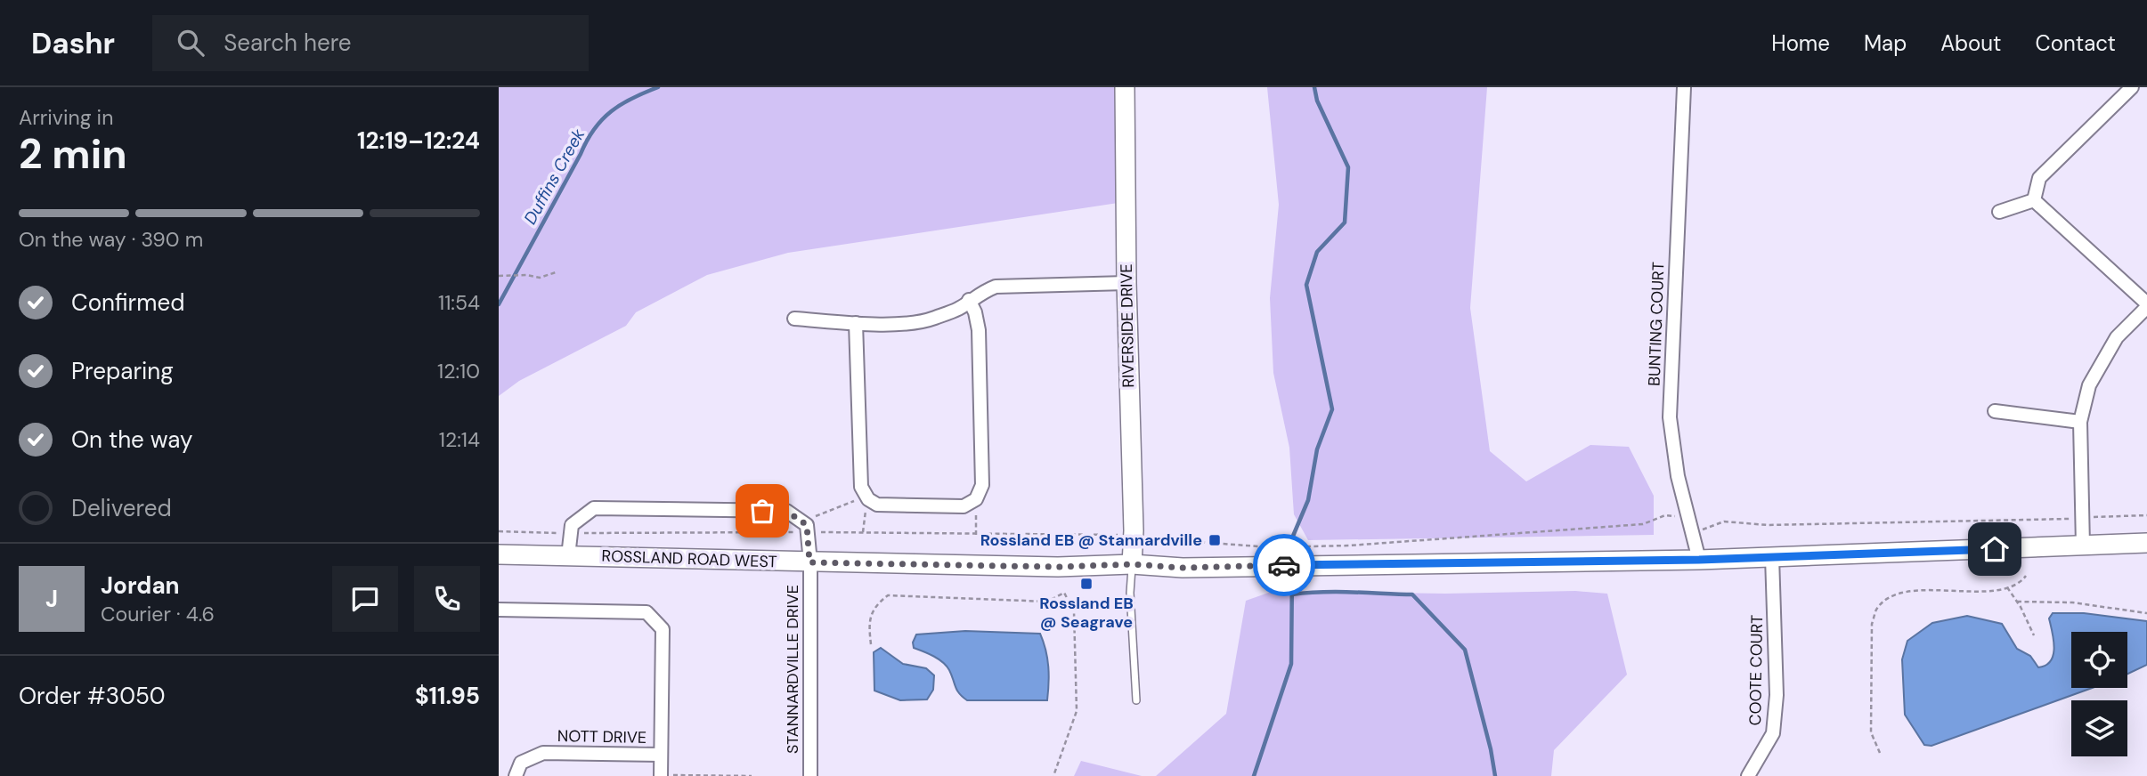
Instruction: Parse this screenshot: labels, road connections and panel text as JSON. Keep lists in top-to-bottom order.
{
  "streets": {
    "main road": ["RIVERSIDE DRIVE", "ROSSLAND ROAD WEST"],
    "street": [
      "BUNTING COURT",
      "STANNARDVILLE DRIVE",
      "COOTE COURT",
      "NOTT DRIVE"
    ]
  },
  "crossings": [
    ["BUNTING COURT", "ROSSLAND ROAD WEST"],
    ["RIVERSIDE DRIVE", "ROSSLAND ROAD WEST"],
    ["ROSSLAND ROAD WEST", "STANNARDVILLE DRIVE"],
    ["ROSSLAND ROAD WEST", "COOTE COURT"]
  ],
  "water": ["Duffins Creek"],
  "places": {
    "transit": ["Rossland EB @ Stannardville", "Rossland EB @ Seagrave"]
  },
  "page": {
    "header": "Dashr",
    "search": "Search here",
    "nav": [
      "Home",
      "Map",
      "About",
      "Contact"
    ],
    "heading": ["2 min", "Arriving in", "12:19–12:24"],
    "panel": [
      "Jordan",
      "Courier · 4.6",
      "Order #3050",
      "$11.95"
    ],
    "bar": "On the way · 390 m",
    "list": [
      ["Confirmed", "11:54"],
      ["Preparing", "12:10"],
      ["On the way", "12:14"],
      "Delivered"
    ],
    "round": "J"
  }
}
